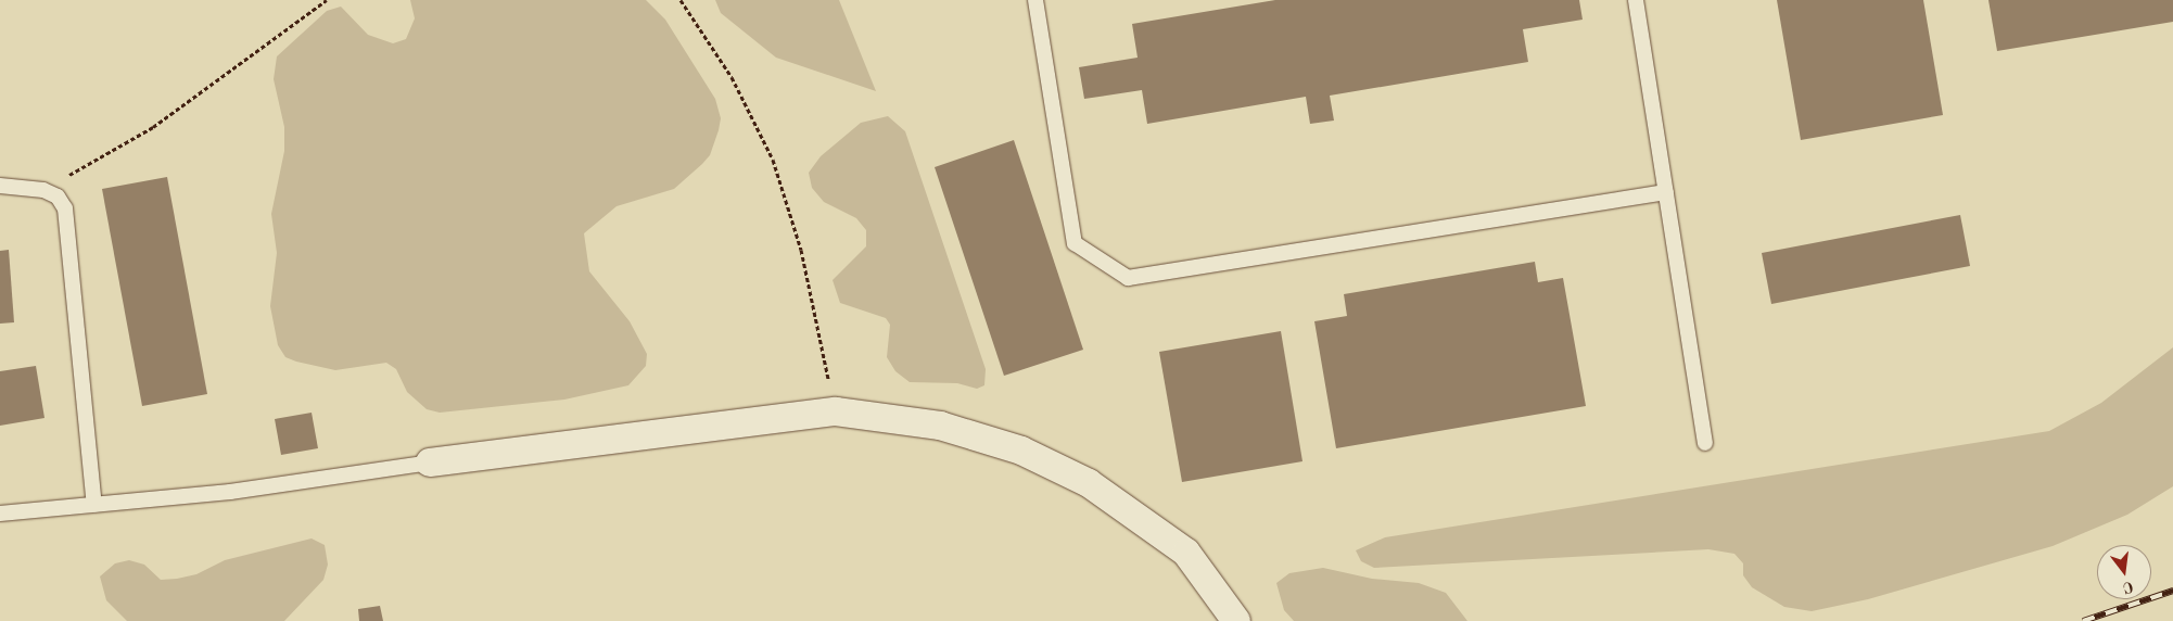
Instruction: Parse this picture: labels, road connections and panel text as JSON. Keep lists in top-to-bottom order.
{
  "north": "bottom"
}
